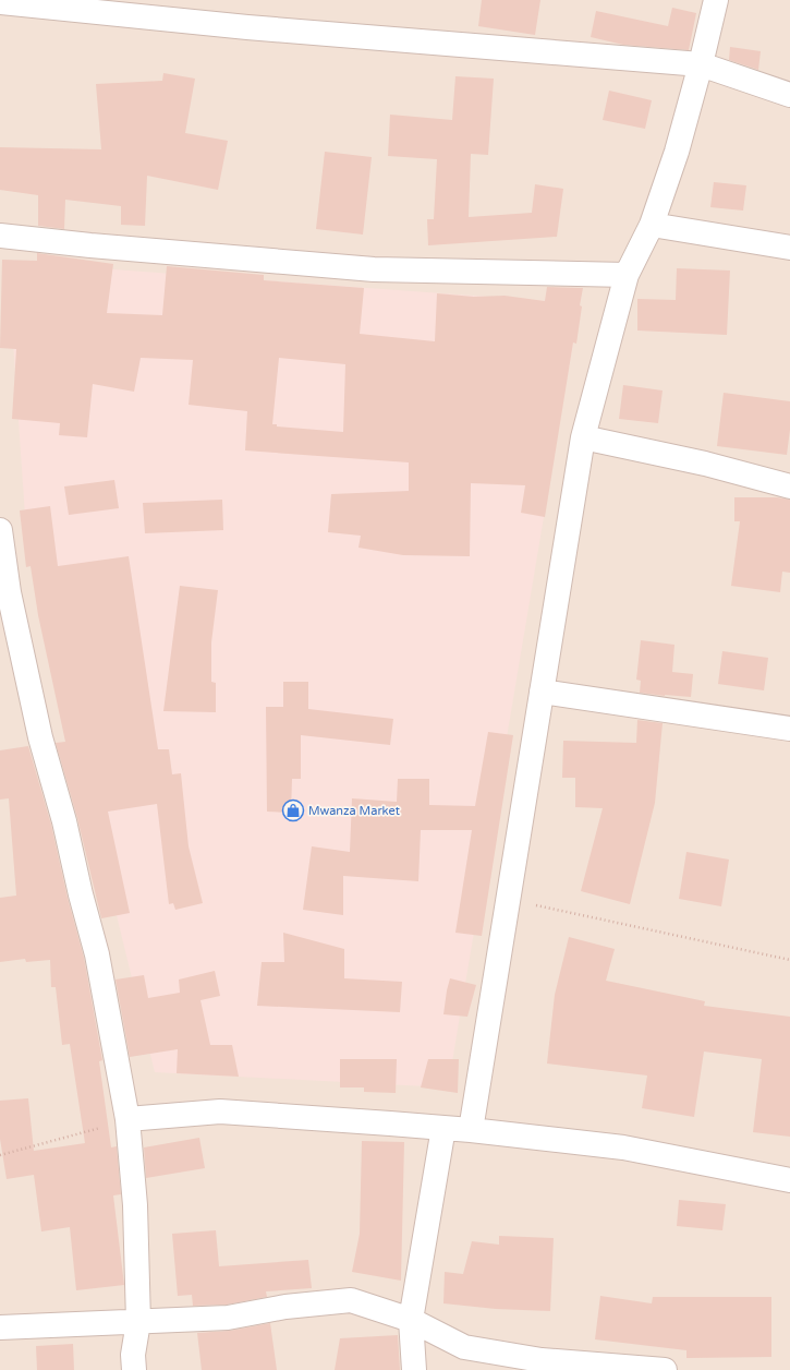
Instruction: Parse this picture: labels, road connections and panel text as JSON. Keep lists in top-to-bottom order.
{
  "places": {
    "shop": ["Mwanza Market"]
  }
}
